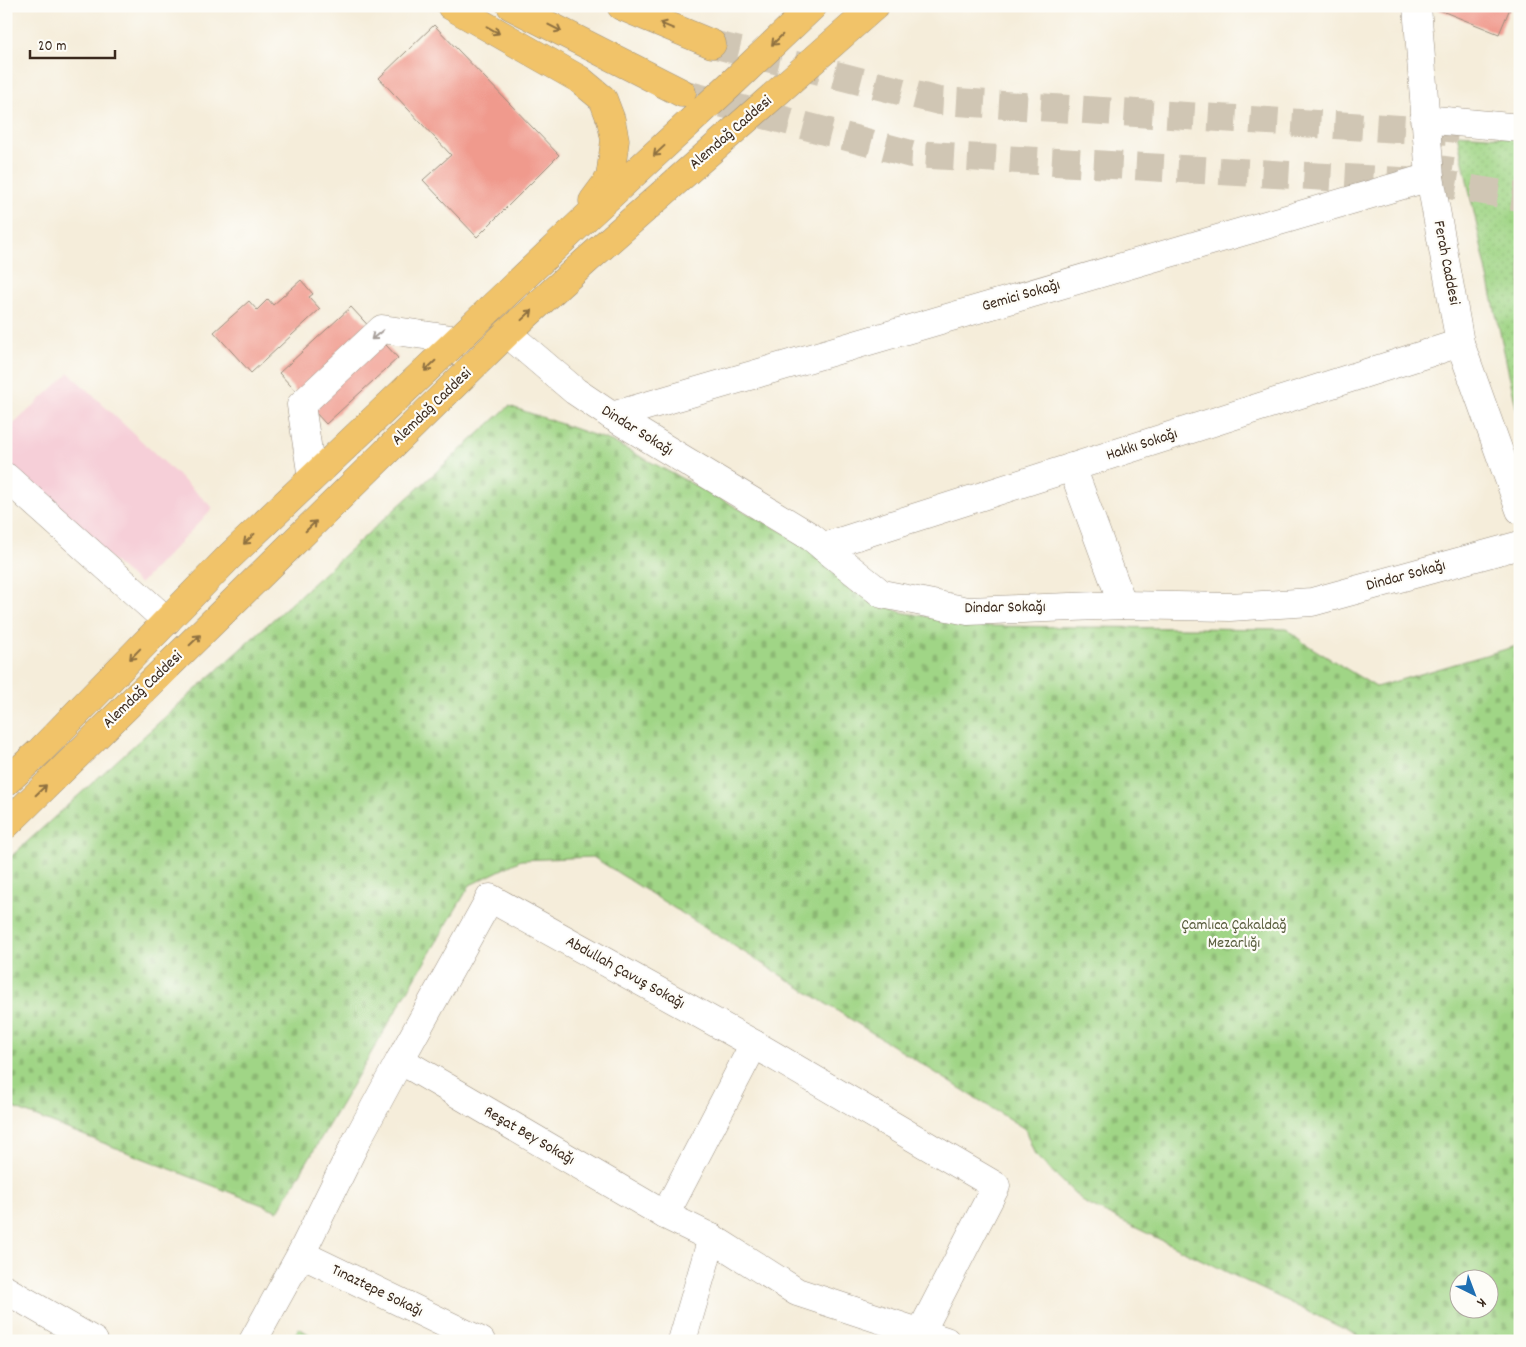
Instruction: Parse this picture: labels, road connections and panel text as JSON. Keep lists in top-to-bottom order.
{
  "streets": {
    "main road": ["Alemdağ Caddesi"],
    "street": [
      "Ferah Caddesi",
      "Gemici Sokağı",
      "Dindar Sokağı",
      "Hakkı Sokağı",
      "Abdullah Çavuş Sokağı",
      "Reşat Bey Sokağı",
      "Tınaztepe Sokağı"
    ]
  },
  "crossings": [
    ["Alemdağ Caddesi", "Dindar Sokağı"],
    ["Ferah Caddesi", "Gemici Sokağı"],
    ["Ferah Caddesi", "Hakkı Sokağı"],
    ["Gemici Sokağı", "Dindar Sokağı"],
    ["Dindar Sokağı", "Hakkı Sokağı"],
    ["Abdullah Çavuş Sokağı", "Reşat Bey Sokağı"]
  ],
  "parks": ["Çamlıca Çakaldağ Mezarlığı"],
  "scale_bar": "20 m",
  "north": "bottom right"
}
